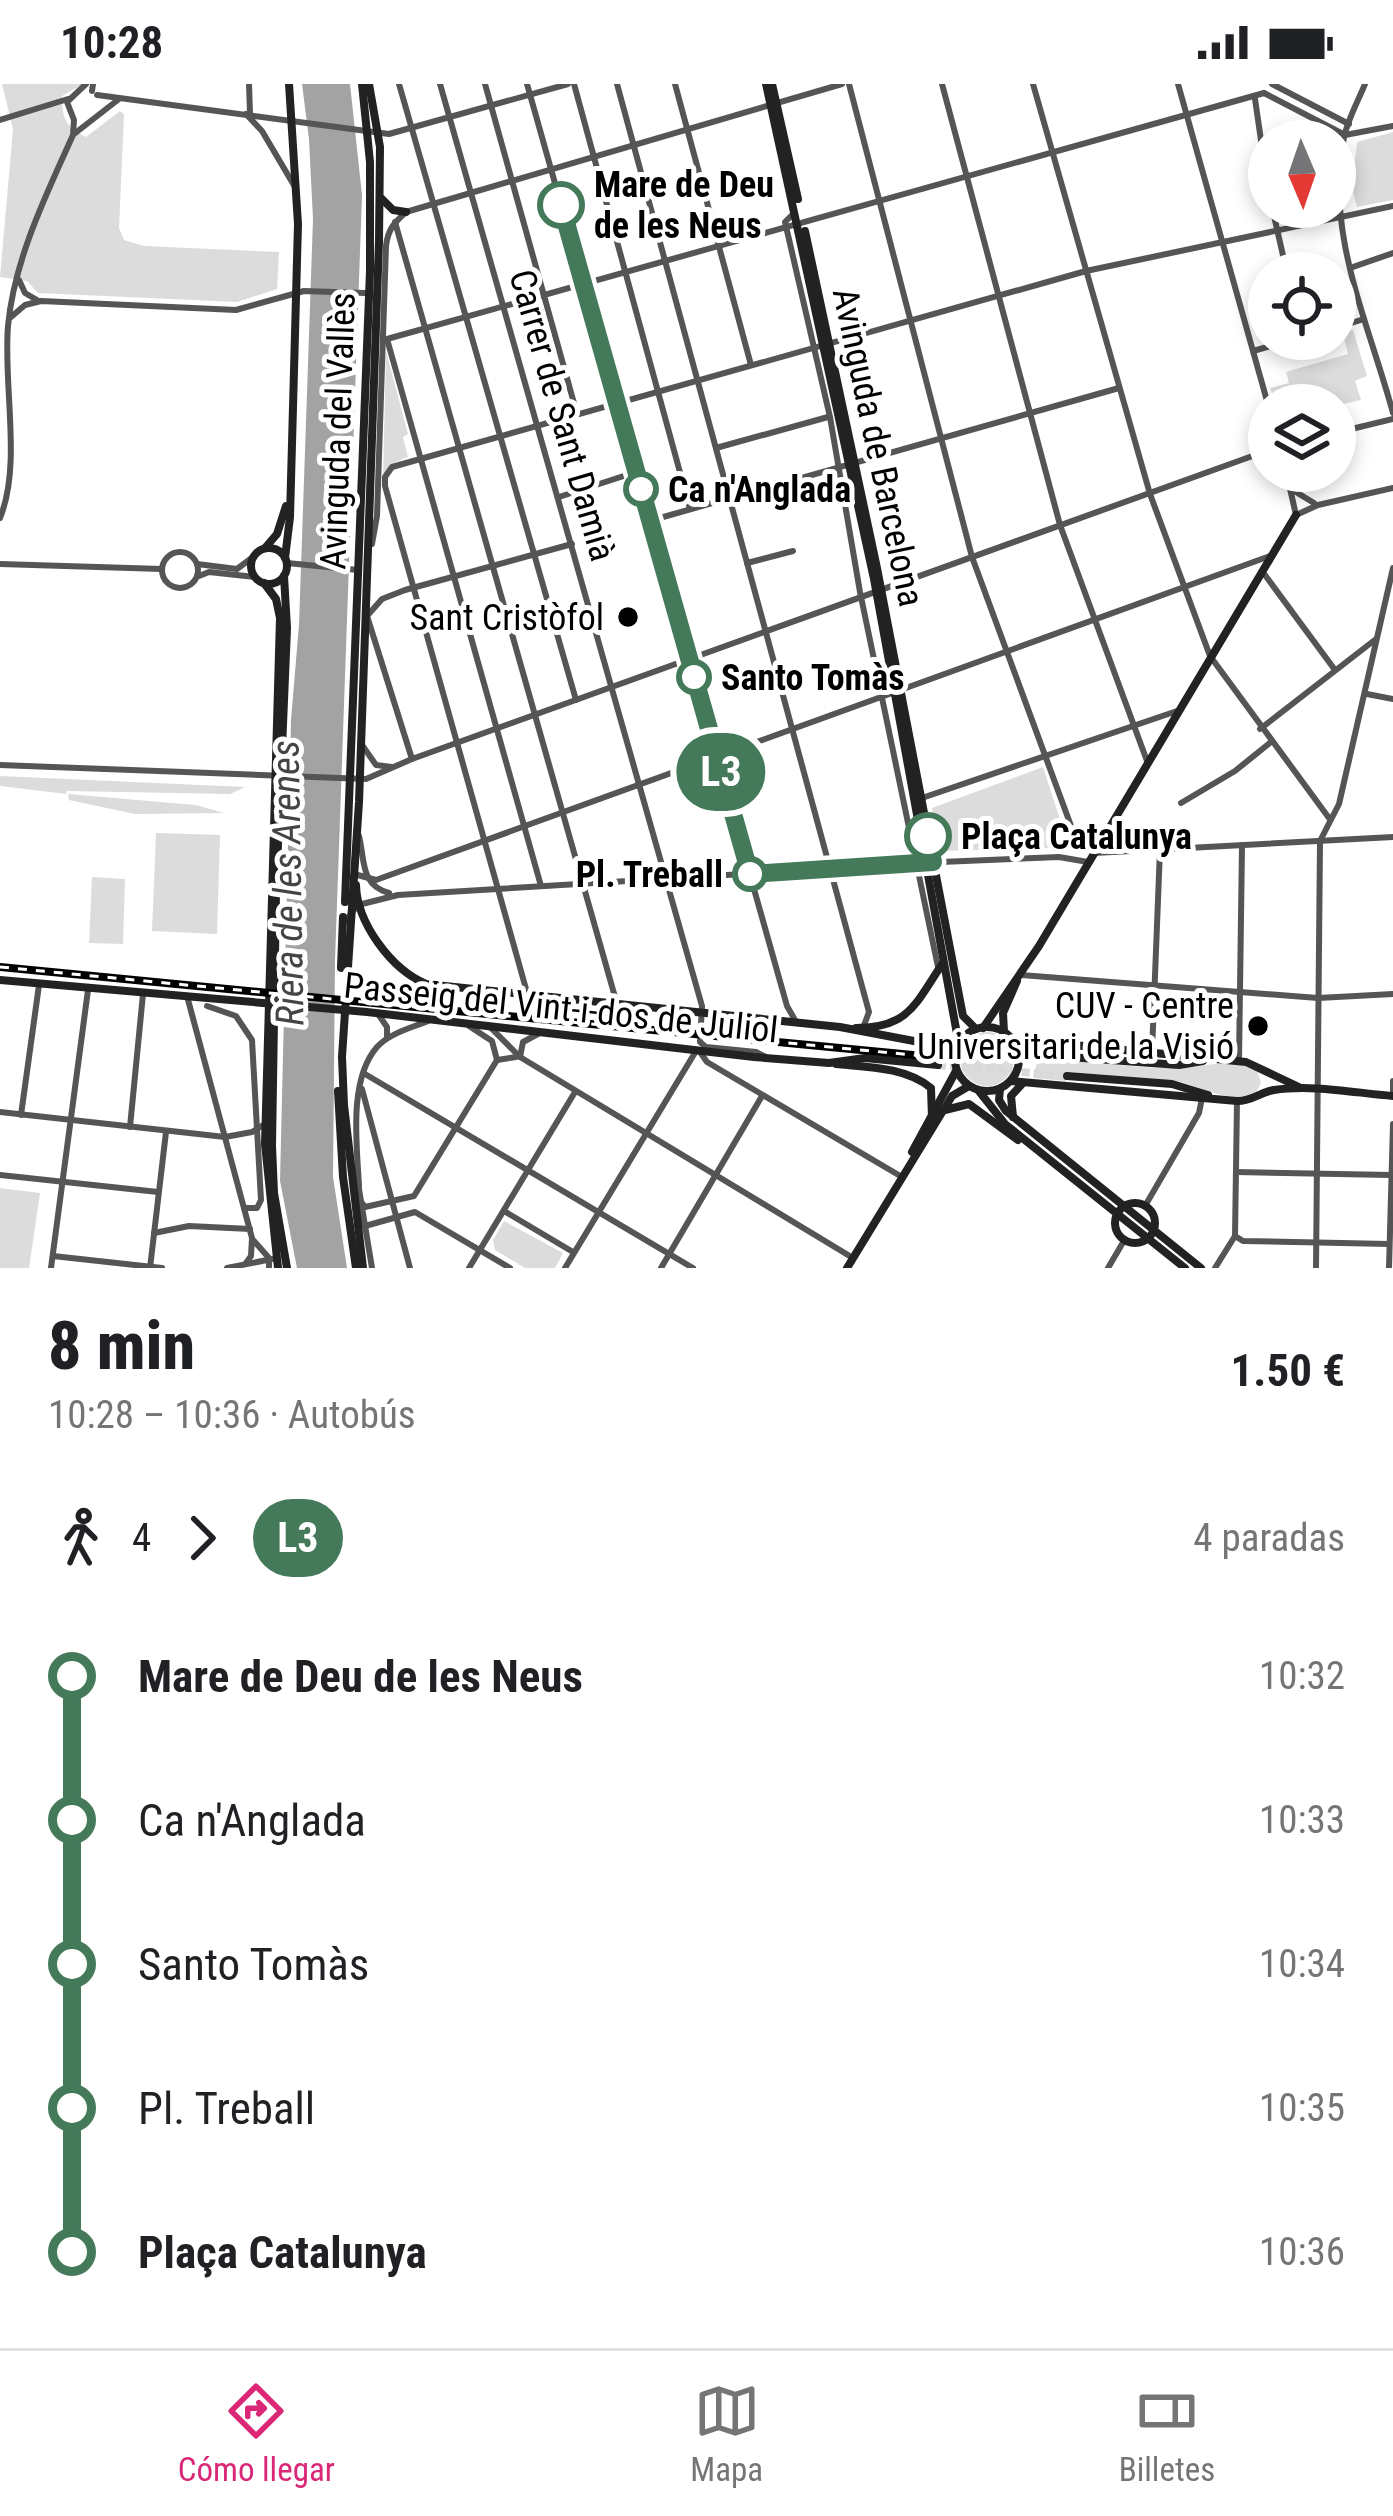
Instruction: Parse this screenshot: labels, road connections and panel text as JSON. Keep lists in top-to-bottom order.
{
  "streets": {
    "street": [
      "Carrer de Sant Damià",
      "Avinguda del Vallès",
      "Avinguda de Barcelona",
      "Passeig del Vint-i-dos de Juliol"
    ]
  },
  "crossings": [
    ["Carrer de Sant Damià", "Passeig del Vint-i-dos de Juliol"],
    ["Avinguda del Vallès", "Passeig del Vint-i-dos de Juliol"]
  ],
  "water": ["Riera de les Arenes"],
  "places": [
    "Mare de Deu de les Neus",
    "Ca n'Anglada",
    "Sant Cristòfol",
    "Santo Tomàs",
    "Plaça Catalunya",
    "Pl. Treball",
    "CUV - Centre Universitari de la Visió"
  ],
  "lines": ["bus line L3"],
  "north": "bottom",
  "page": {
    "status": "10:28",
    "on_map": "L3",
    "heading": ["8 min", "10:28 – 10:36 · Autobús", "1.50 €"],
    "legs": ["4", "L3", "4 paradas"],
    "list": [
      {
        "name": "Mare de Deu de les Neus",
        "value": "10:32"
      },
      {
        "name": "Ca n'Anglada",
        "value": "10:33"
      },
      {
        "name": "Santo Tomàs",
        "value": "10:34"
      },
      {
        "name": "Pl. Treball",
        "value": "10:35"
      },
      {
        "name": "Plaça Catalunya",
        "value": "10:36"
      }
    ],
    "tabs": ["Cómo llegar", "Mapa", "Billetes"]
  }
}
